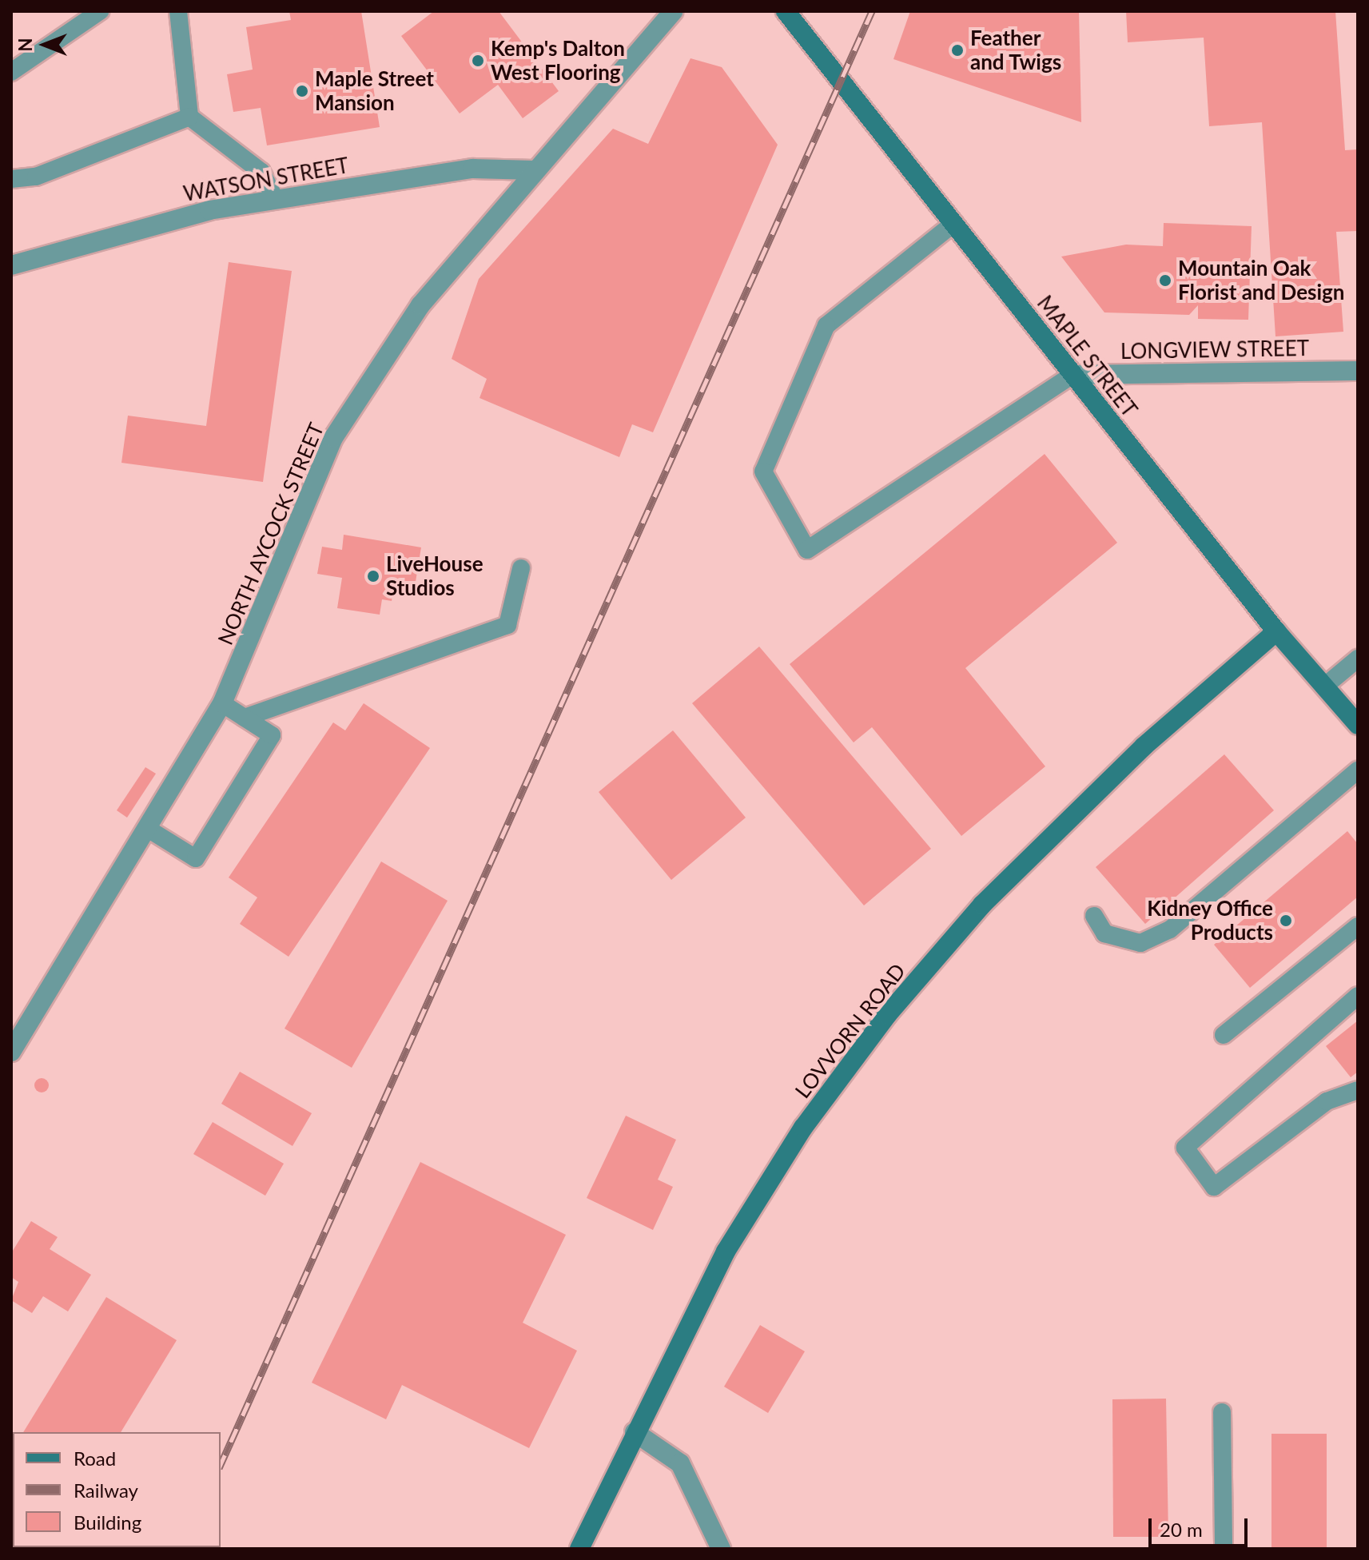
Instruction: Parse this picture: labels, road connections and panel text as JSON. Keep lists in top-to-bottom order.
{
  "streets": {
    "street": [
      "WATSON STREET",
      "LONGVIEW STREET",
      "MAPLE STREET",
      "NORTH AYCOCK STREET",
      "LOVVORN ROAD"
    ]
  },
  "crossings": [
    ["WATSON STREET", "NORTH AYCOCK STREET"],
    ["LONGVIEW STREET", "MAPLE STREET"],
    ["MAPLE STREET", "LOVVORN ROAD"]
  ],
  "places": [
    "Feather and Twigs",
    "Kemp's Dalton West Flooring",
    "Maple Street Mansion",
    "Mountain Oak Florist and Design",
    "LiveHouse Studios",
    "Kidney Office Products"
  ],
  "legend": ["Road", "Railway", "Building"],
  "scale_bar": "20 m",
  "north": "left"
}
